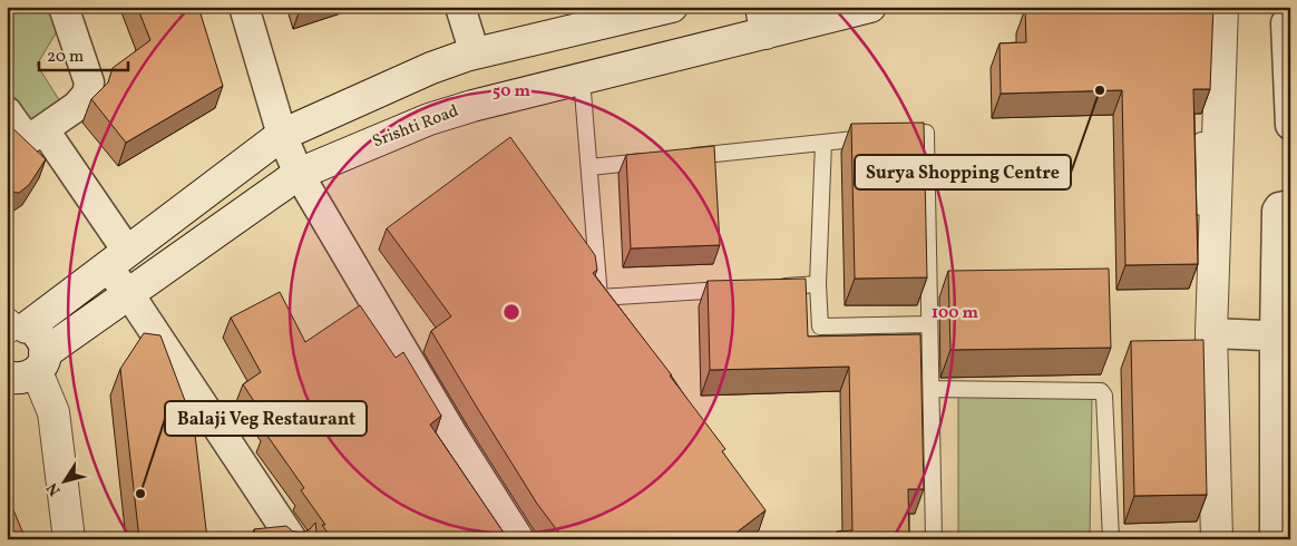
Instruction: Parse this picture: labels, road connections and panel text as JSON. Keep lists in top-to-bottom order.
{
  "streets": {
    "main road": ["Srishti Road"]
  },
  "places": ["Surya Shopping Centre", "Balaji Veg Restaurant"],
  "scale_bar": "20 m",
  "north": "bottom left",
  "rings": ["50 m", "100 m"]
}
